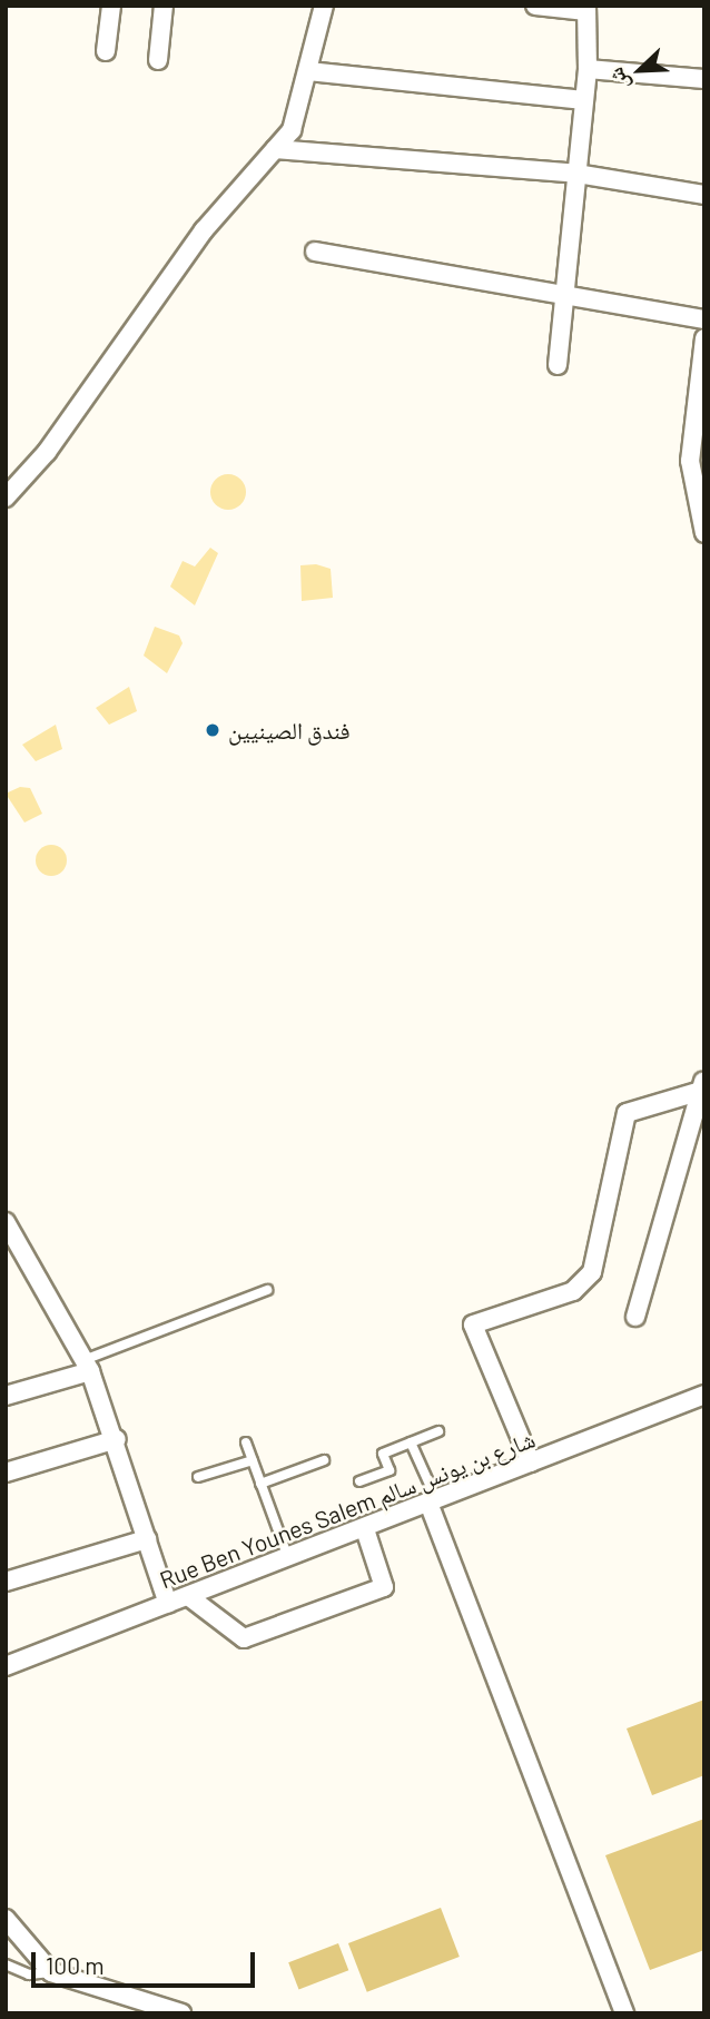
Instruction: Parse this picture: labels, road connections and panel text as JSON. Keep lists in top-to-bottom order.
{
  "streets": {
    "street": ["Rue Ben Younes Salem شارع بن يونس سالم"]
  },
  "places": ["فندق الصينيين"],
  "scale_bar": "100 m",
  "north": "bottom left"
}
